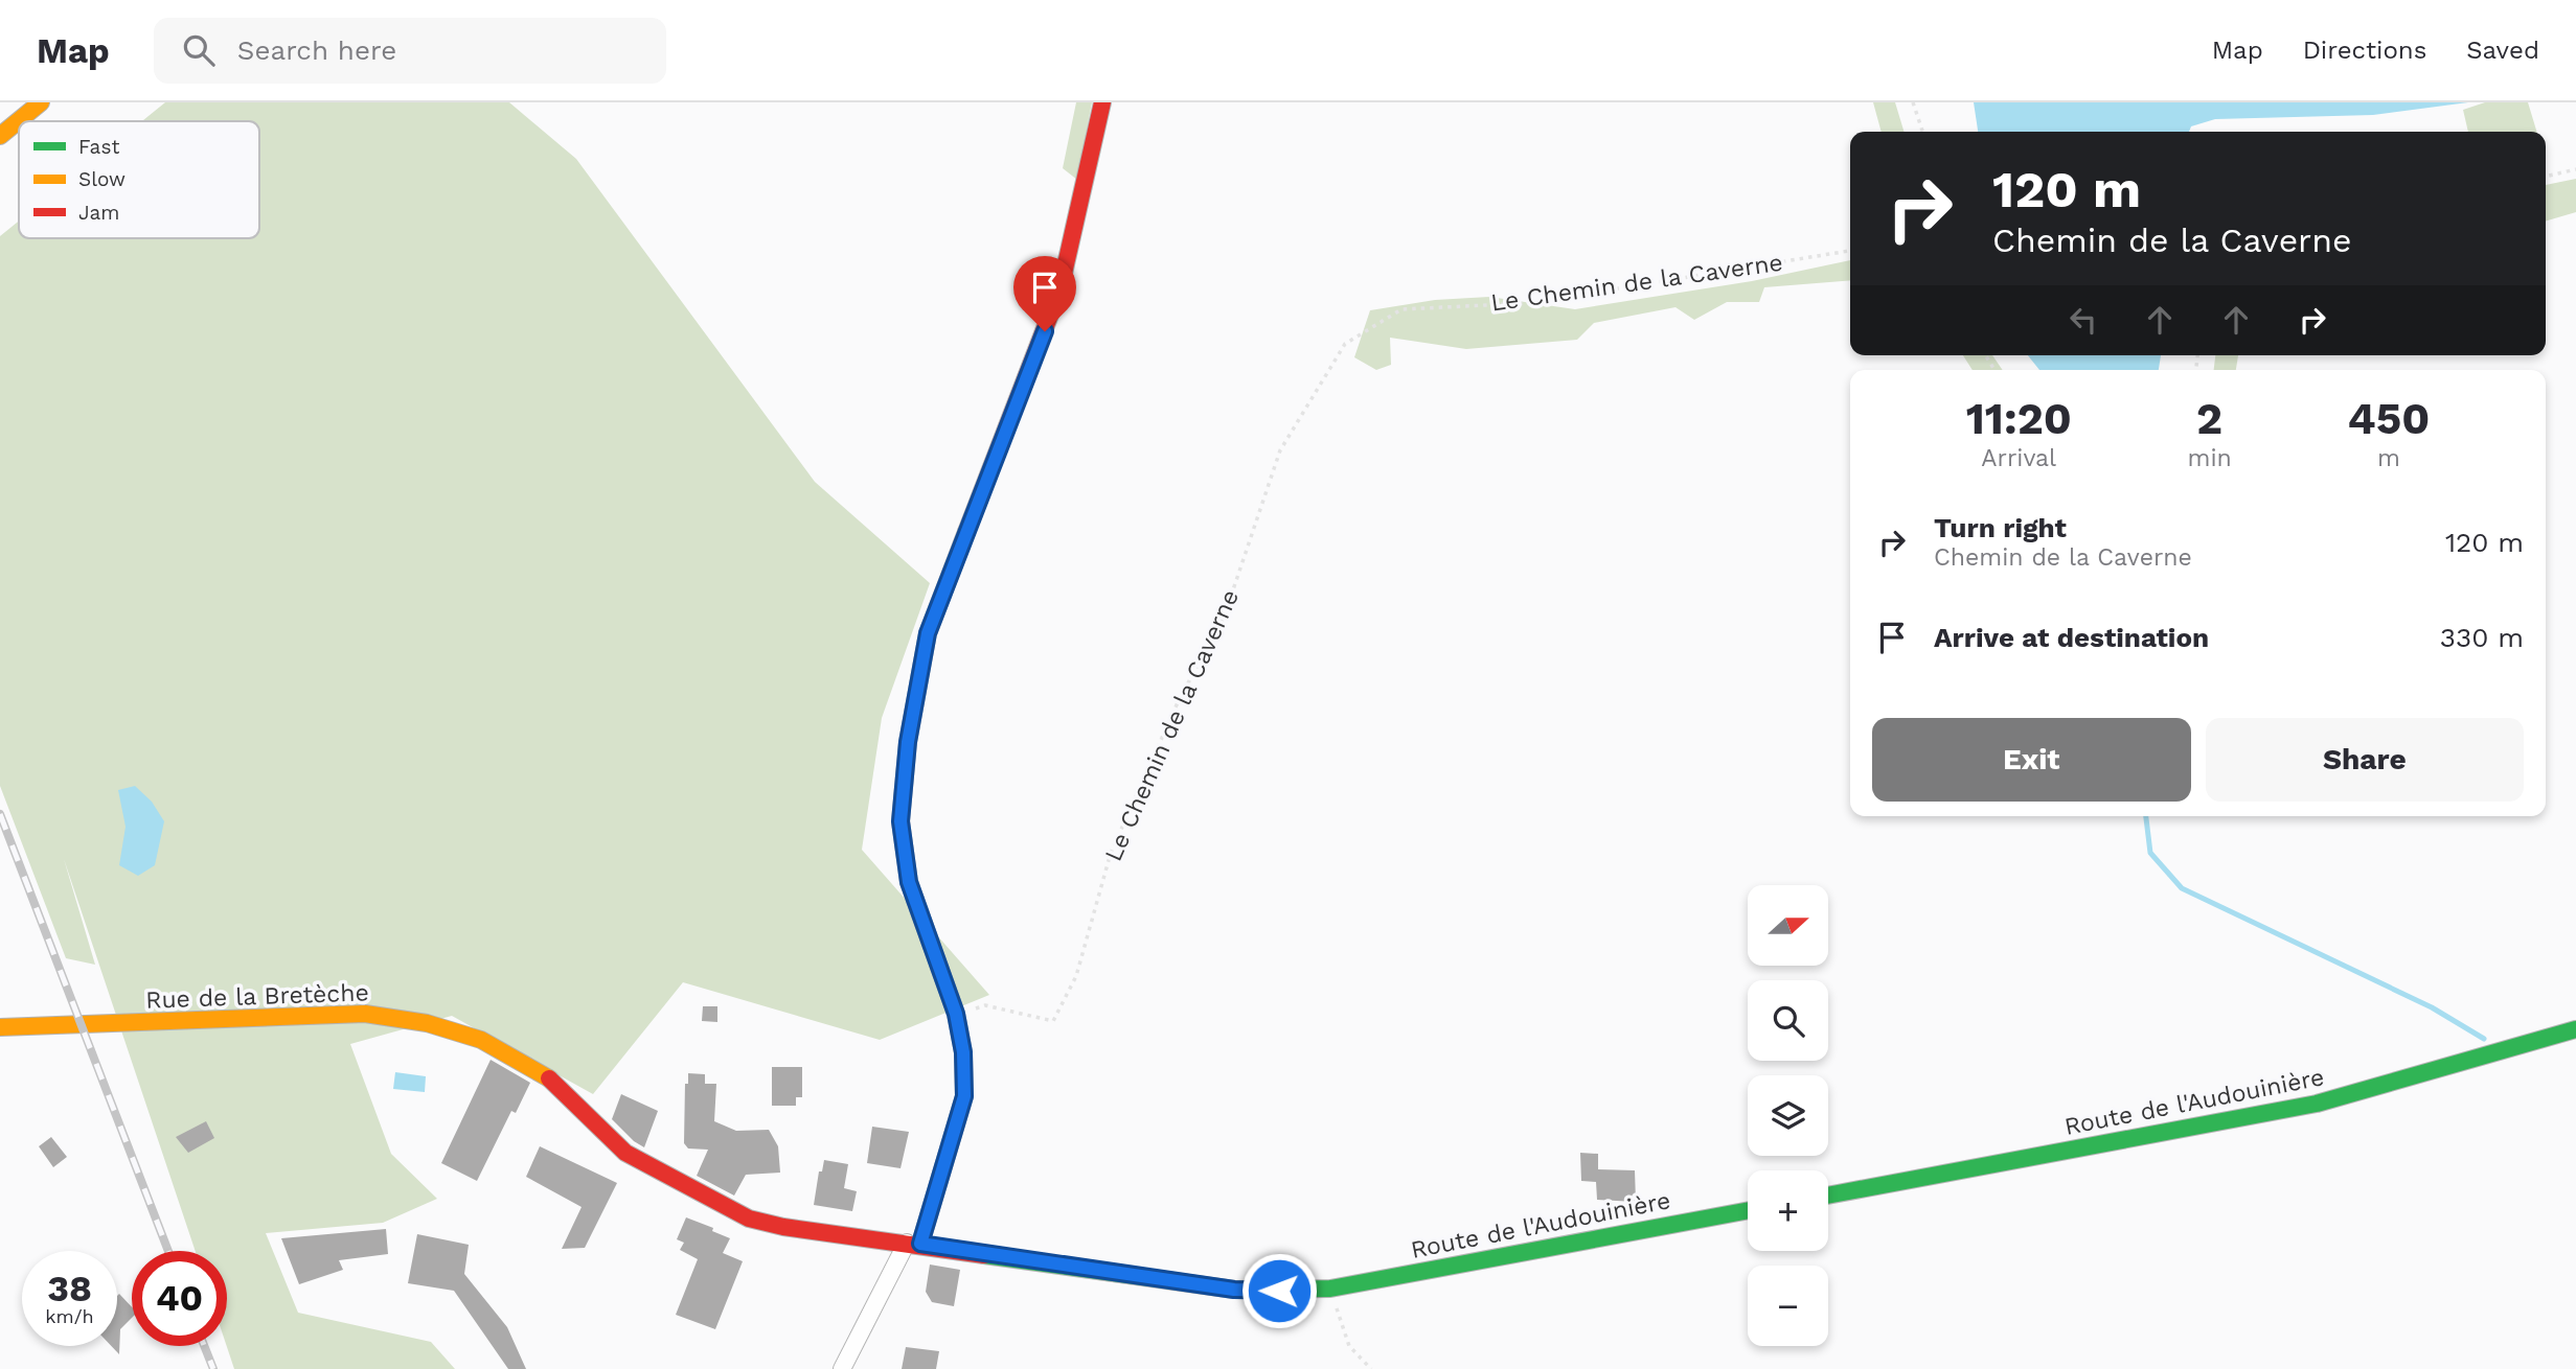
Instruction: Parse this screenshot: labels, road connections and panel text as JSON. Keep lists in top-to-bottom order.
{
  "streets": {
    "main road": ["Rue de la Bretèche", "Route de l'Audouinière"],
    "path": ["Le Chemin de la Caverne"]
  },
  "crossings": [
    ["Rue de la Bretèche", "Route de l'Audouinière"]
  ],
  "legend": ["Fast", "Slow", "Jam"],
  "north": "right",
  "page": {
    "header": "Map",
    "search": "Search here",
    "nav": ["Map", "Directions", "Saved"],
    "turn": ["120 m", "Chemin de la Caverne"],
    "eta": [
      "11:20",
      "Arrival",
      "2",
      "min",
      "450",
      "m"
    ],
    "list": [
      {
        "name": "Turn right",
        "note": "Chemin de la Caverne",
        "value": "120 m"
      },
      {
        "name": "Arrive at destination",
        "value": "330 m"
      }
    ],
    "buttons": ["Exit", "Share"],
    "map_buttons": ["+", "−"],
    "speed": "38 km/h",
    "limit": "40"
  }
}
